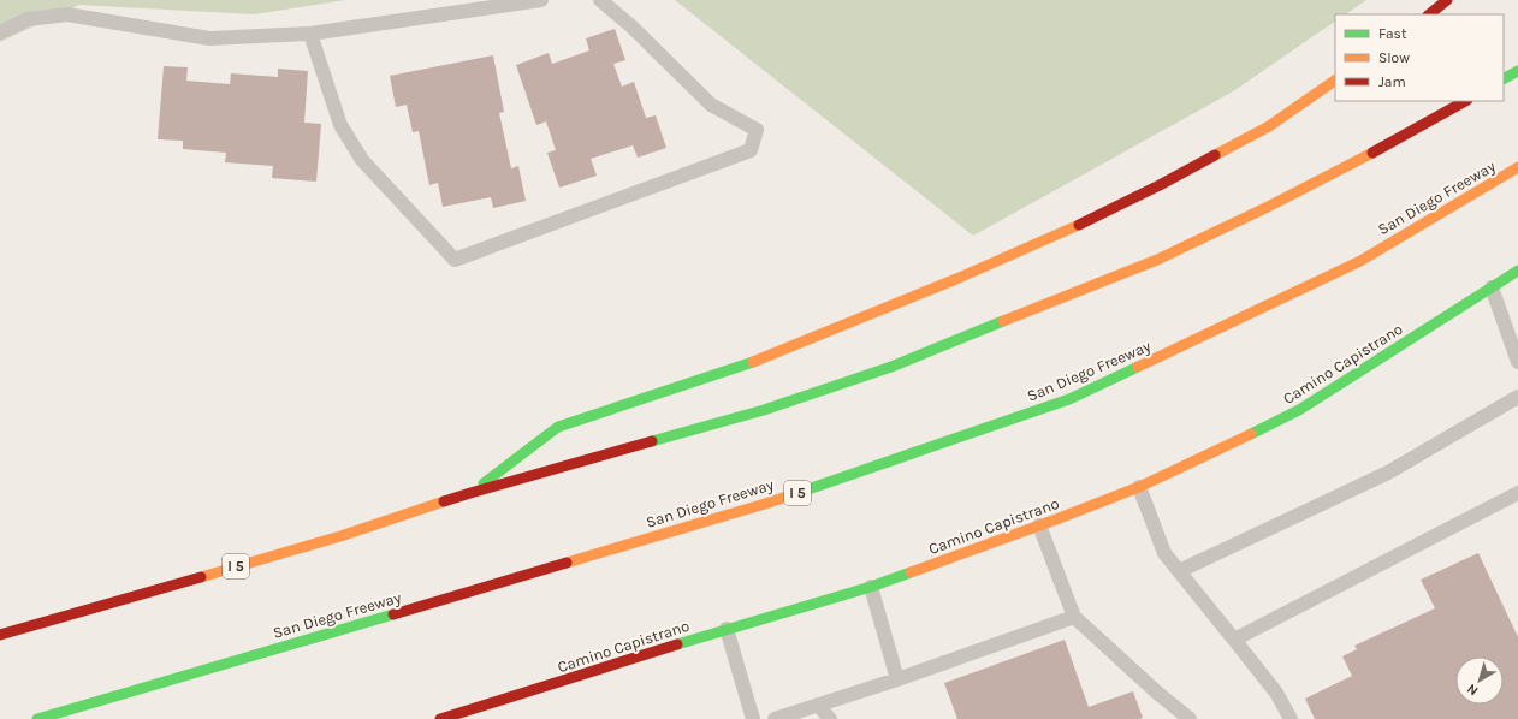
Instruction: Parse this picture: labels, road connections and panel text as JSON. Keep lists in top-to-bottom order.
{
  "streets": {
    "main road": ["San Diego Freeway", "Camino Capistrano", "I 5"]
  },
  "legend": ["Fast", "Slow", "Jam"],
  "north": "bottom left"
}
